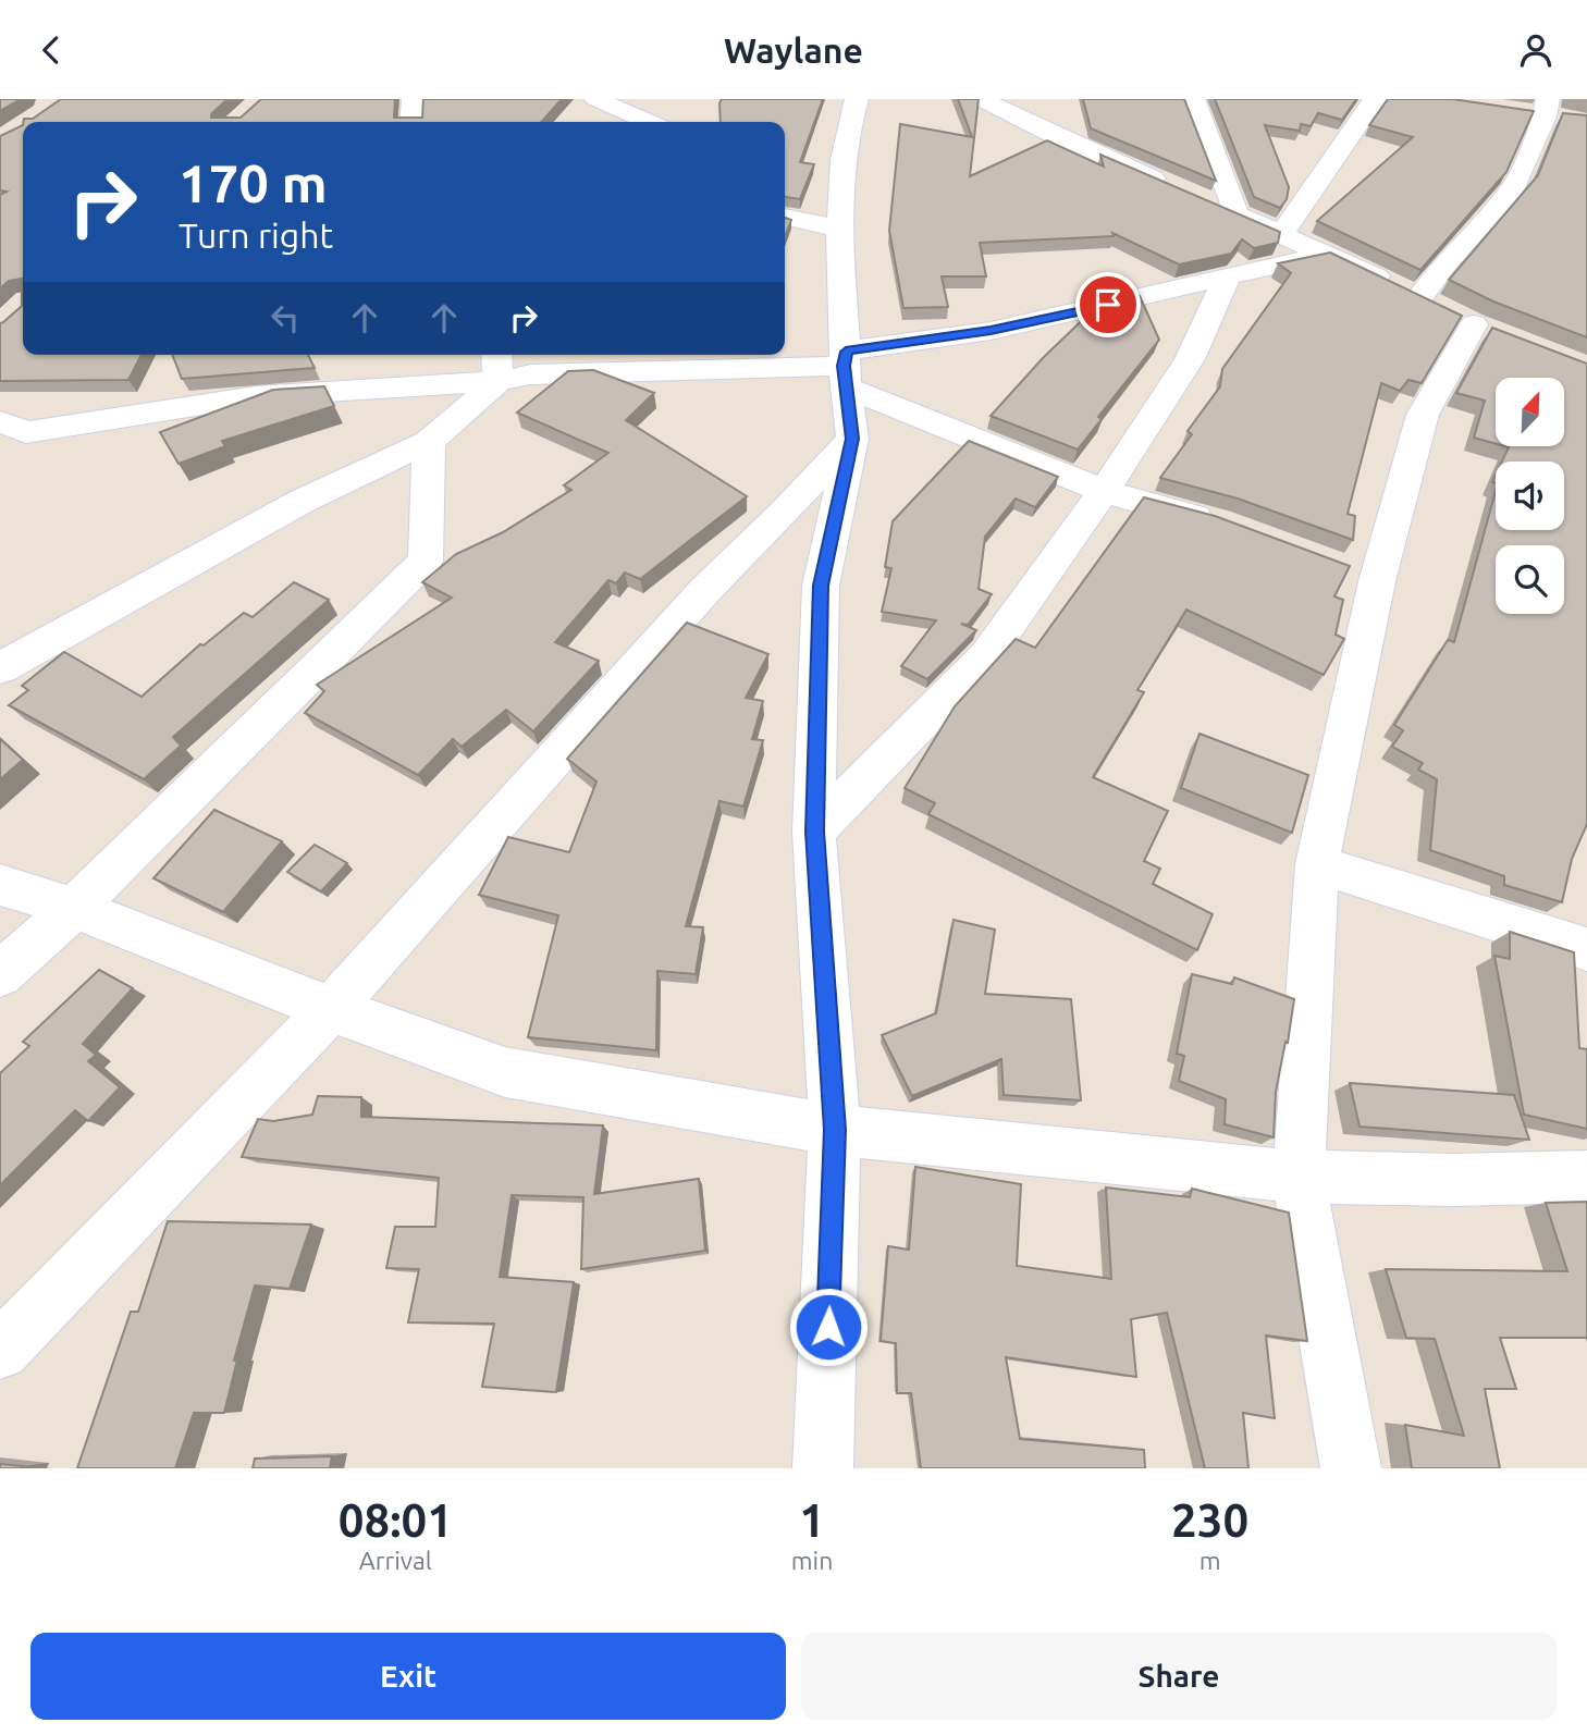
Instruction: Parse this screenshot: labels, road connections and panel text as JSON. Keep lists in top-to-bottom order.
{
  "north": "top right",
  "page": {
    "header": "Waylane",
    "turn": ["170 m", "Turn right"],
    "eta": [
      "08:01",
      "Arrival",
      "1",
      "min",
      "230",
      "m"
    ],
    "buttons": ["Exit", "Share"]
  }
}
